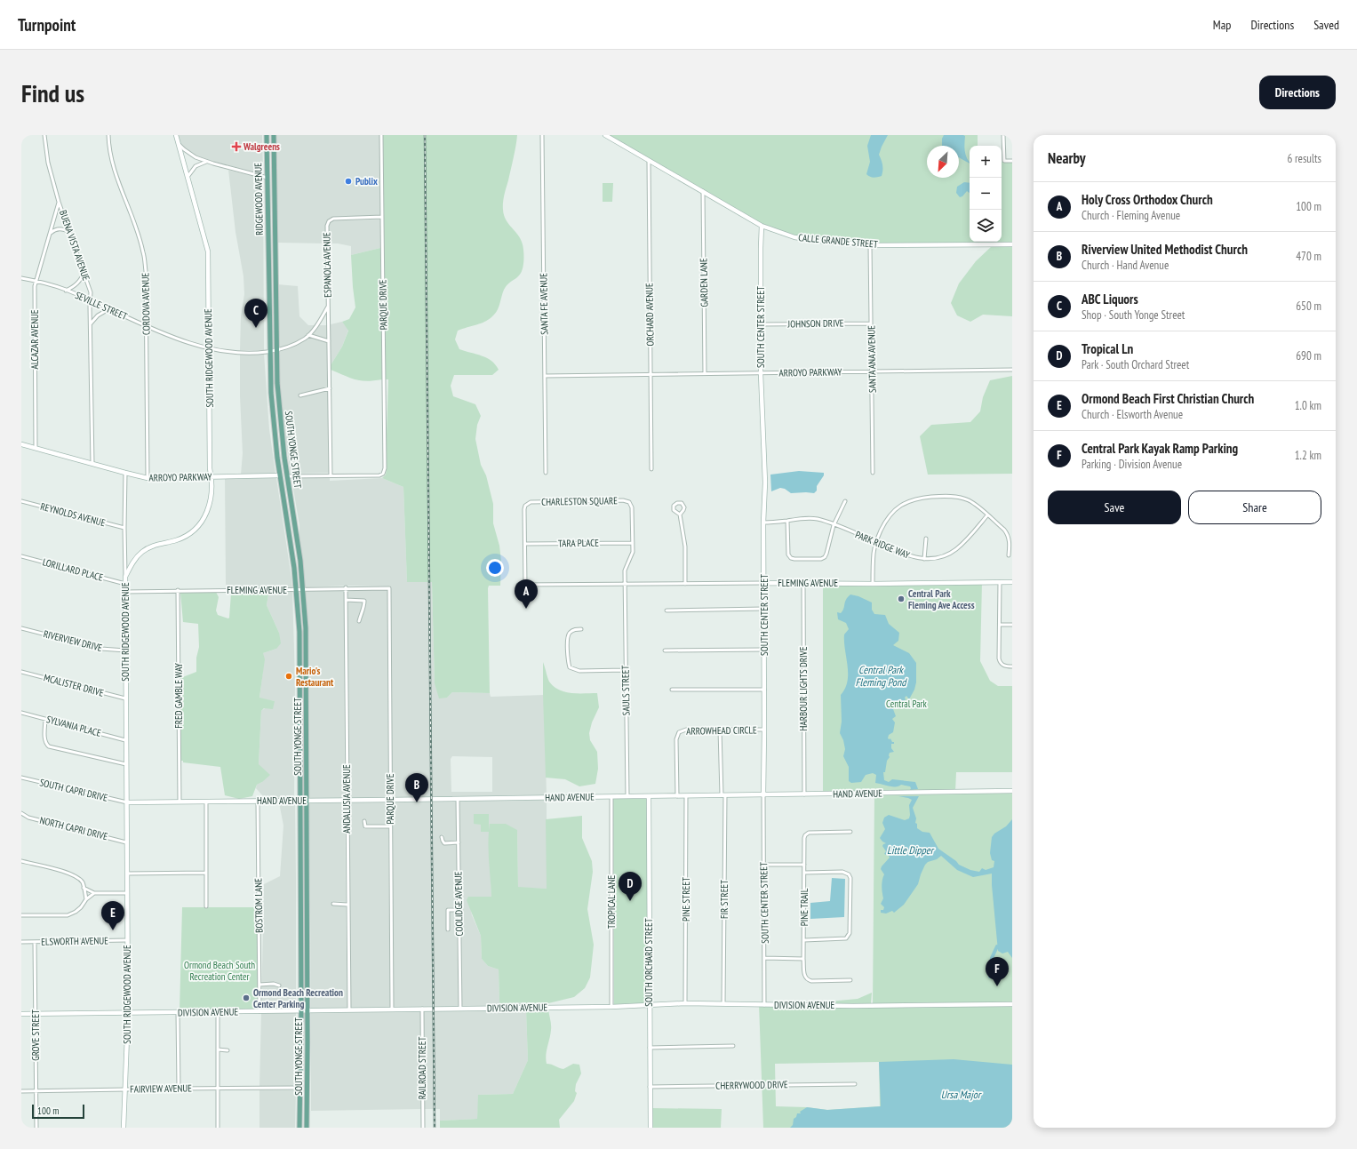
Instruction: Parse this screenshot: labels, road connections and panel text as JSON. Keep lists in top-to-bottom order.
{
  "streets": {
    "main road": ["RIDGEWOOD AVENUE", "SOUTH YONGE STREET"],
    "street": [
      "CALLE GRANDE STREET",
      "BUENA VISTA AVENUE",
      "ESPANOLA AVENUE",
      "GARDEN LANE",
      "CORDOVA AVENUE",
      "SANTA FE AVENUE",
      "PARQUE DRIVE",
      "SEVILLE STREET",
      "ORCHARD AVENUE",
      "JOHNSON DRIVE",
      "SOUTH CENTER STREET",
      "ALCAZAR AVENUE",
      "SOUTH RIDGEWOOD AVENUE",
      "SANTA ANA AVENUE",
      "ARROYO PARKWAY",
      "CHARLESTON SQUARE",
      "REYNOLDS AVENUE",
      "TARA PLACE",
      "PARK RIDGE WAY",
      "LORILLARD PLACE",
      "FLEMING AVENUE",
      "RIVERVIEW DRIVE",
      "MCALISTER DRIVE",
      "HARBOUR LIGHTS DRIVE",
      "SAULS STREET",
      "FRED GAMBLE WAY",
      "SYLVANIA PLACE",
      "ARROWHEAD CIRCLE",
      "SOUTH CAPRI DRIVE",
      "HAND AVENUE",
      "ANDALUSIA AVENUE",
      "NORTH CAPRI DRIVE",
      "PINE STREET",
      "FIR STREET",
      "TROPICAL LANE",
      "COOLIDGE AVENUE",
      "BOSTROM LANE",
      "PINE TRAIL",
      "ELSWORTH AVENUE",
      "SOUTH ORCHARD STREET",
      "DIVISION AVENUE",
      "GROVE STREET",
      "RAILROAD STREET",
      "CHERRYWOOD DRIVE",
      "FAIRVIEW AVENUE"
    ]
  },
  "crossings": [
    ["RIDGEWOOD AVENUE", "SOUTH YONGE STREET"],
    ["CALLE GRANDE STREET", "GARDEN LANE"],
    ["CALLE GRANDE STREET", "ORCHARD AVENUE"],
    ["CALLE GRANDE STREET", "SOUTH CENTER STREET"],
    ["CALLE GRANDE STREET", "SANTA ANA AVENUE"],
    ["BUENA VISTA AVENUE", "SEVILLE STREET"],
    ["BUENA VISTA AVENUE", "ALCAZAR AVENUE"],
    ["BUENA VISTA AVENUE", "ARROYO PARKWAY"],
    ["ESPANOLA AVENUE", "PARQUE DRIVE"],
    ["ESPANOLA AVENUE", "SEVILLE STREET"],
    ["GARDEN LANE", "ARROYO PARKWAY"],
    ["CORDOVA AVENUE", "SEVILLE STREET"],
    ["CORDOVA AVENUE", "ARROYO PARKWAY"],
    ["SANTA FE AVENUE", "ARROYO PARKWAY"],
    ["PARQUE DRIVE", "FLEMING AVENUE"],
    ["PARQUE DRIVE", "HAND AVENUE"],
    ["PARQUE DRIVE", "DIVISION AVENUE"],
    ["SEVILLE STREET", "ALCAZAR AVENUE"],
    ["SEVILLE STREET", "SOUTH RIDGEWOOD AVENUE"],
    ["SEVILLE STREET", "SOUTH YONGE STREET"],
    ["ORCHARD AVENUE", "ARROYO PARKWAY"],
    ["JOHNSON DRIVE", "SOUTH CENTER STREET"],
    ["JOHNSON DRIVE", "SANTA ANA AVENUE"],
    ["SOUTH CENTER STREET", "ARROYO PARKWAY"],
    ["SOUTH CENTER STREET", "PARK RIDGE WAY"],
    ["SOUTH CENTER STREET", "FLEMING AVENUE"],
    ["SOUTH CENTER STREET", "ARROWHEAD CIRCLE"],
    ["SOUTH CENTER STREET", "HAND AVENUE"],
    ["SOUTH CENTER STREET", "DIVISION AVENUE"],
    ["ALCAZAR AVENUE", "ARROYO PARKWAY"],
    ["SOUTH RIDGEWOOD AVENUE", "ARROYO PARKWAY"],
    ["SOUTH RIDGEWOOD AVENUE", "LORILLARD PLACE"],
    ["SOUTH RIDGEWOOD AVENUE", "FLEMING AVENUE"],
    ["SOUTH RIDGEWOOD AVENUE", "RIVERVIEW DRIVE"],
    ["SOUTH RIDGEWOOD AVENUE", "MCALISTER DRIVE"],
    ["SOUTH RIDGEWOOD AVENUE", "SYLVANIA PLACE"],
    ["SOUTH RIDGEWOOD AVENUE", "SOUTH CAPRI DRIVE"],
    ["SOUTH RIDGEWOOD AVENUE", "HAND AVENUE"],
    ["SOUTH RIDGEWOOD AVENUE", "NORTH CAPRI DRIVE"],
    ["SOUTH RIDGEWOOD AVENUE", "ELSWORTH AVENUE"],
    ["SOUTH RIDGEWOOD AVENUE", "DIVISION AVENUE"],
    ["SOUTH RIDGEWOOD AVENUE", "FAIRVIEW AVENUE"],
    ["SANTA ANA AVENUE", "ARROYO PARKWAY"],
    ["ARROYO PARKWAY", "SOUTH YONGE STREET"],
    ["SOUTH YONGE STREET", "FLEMING AVENUE"],
    ["SOUTH YONGE STREET", "HAND AVENUE"],
    ["SOUTH YONGE STREET", "DIVISION AVENUE"],
    ["SOUTH YONGE STREET", "FAIRVIEW AVENUE"],
    ["CHARLESTON SQUARE", "TARA PLACE"],
    ["CHARLESTON SQUARE", "FLEMING AVENUE"],
    ["CHARLESTON SQUARE", "SAULS STREET"],
    ["FLEMING AVENUE", "HARBOUR LIGHTS DRIVE"],
    ["FLEMING AVENUE", "SAULS STREET"],
    ["FLEMING AVENUE", "FRED GAMBLE WAY"],
    ["FLEMING AVENUE", "ANDALUSIA AVENUE"],
    ["HARBOUR LIGHTS DRIVE", "HAND AVENUE"],
    ["SAULS STREET", "HAND AVENUE"],
    ["FRED GAMBLE WAY", "HAND AVENUE"],
    ["ARROWHEAD CIRCLE", "HAND AVENUE"],
    ["ARROWHEAD CIRCLE", "FIR STREET"],
    ["SOUTH CAPRI DRIVE", "HAND AVENUE"],
    ["HAND AVENUE", "ANDALUSIA AVENUE"],
    ["HAND AVENUE", "PINE STREET"],
    ["HAND AVENUE", "FIR STREET"],
    ["HAND AVENUE", "TROPICAL LANE"],
    ["HAND AVENUE", "COOLIDGE AVENUE"],
    ["HAND AVENUE", "BOSTROM LANE"],
    ["HAND AVENUE", "SOUTH ORCHARD STREET"],
    ["ANDALUSIA AVENUE", "DIVISION AVENUE"],
    ["PINE STREET", "DIVISION AVENUE"],
    ["FIR STREET", "DIVISION AVENUE"],
    ["TROPICAL LANE", "DIVISION AVENUE"],
    ["COOLIDGE AVENUE", "DIVISION AVENUE"],
    ["BOSTROM LANE", "DIVISION AVENUE"],
    ["ELSWORTH AVENUE", "GROVE STREET"],
    ["SOUTH ORCHARD STREET", "DIVISION AVENUE"],
    ["SOUTH ORCHARD STREET", "CHERRYWOOD DRIVE"],
    ["DIVISION AVENUE", "GROVE STREET"],
    ["DIVISION AVENUE", "RAILROAD STREET"],
    ["GROVE STREET", "FAIRVIEW AVENUE"]
  ],
  "water": ["Central Park Fleming Pond", "Little Dipper", "Ursa Major"],
  "parks": ["Central Park", "Ormond Beach South Recreation Center"],
  "places": {
    "health": ["Walgreens"],
    "other": [
      "Publix",
      "Central Park Fleming Ave Access",
      "Mario's Restaurant",
      "Ormond Beach Recreation Center Parking"
    ]
  },
  "scale_bar": "100 m",
  "north": "bottom left",
  "page": {
    "header": "Turnpoint",
    "nav": ["Map", "Directions", "Saved"],
    "buttons": [
      "Directions",
      ["Save", "Share"]
    ],
    "title": "Find us",
    "heading": ["Nearby", "6 results"],
    "map_buttons": ["+", "−"],
    "list": [
      {
        "mark": "A",
        "name": "Holy Cross Orthodox Church",
        "note": "Church · Fleming Avenue",
        "value": "100 m"
      },
      {
        "mark": "B",
        "name": "Riverview United Methodist Church",
        "note": "Church · Hand Avenue",
        "value": "470 m"
      },
      {
        "mark": "C",
        "name": "ABC Liquors",
        "note": "Shop · South Yonge Street",
        "value": "650 m"
      },
      {
        "mark": "D",
        "name": "Tropical Ln",
        "note": "Park · South Orchard Street",
        "value": "690 m"
      },
      {
        "mark": "E",
        "name": "Ormond Beach First Christian Church",
        "note": "Church · Elsworth Avenue",
        "value": "1.0 km"
      },
      {
        "mark": "F",
        "name": "Central Park Kayak Ramp Parking",
        "note": "Parking · Division Avenue",
        "value": "1.2 km"
      }
    ],
    "pins": [
      "C",
      "A",
      "B",
      "D",
      "E",
      "F"
    ],
    "scale": "100 m"
  }
}
